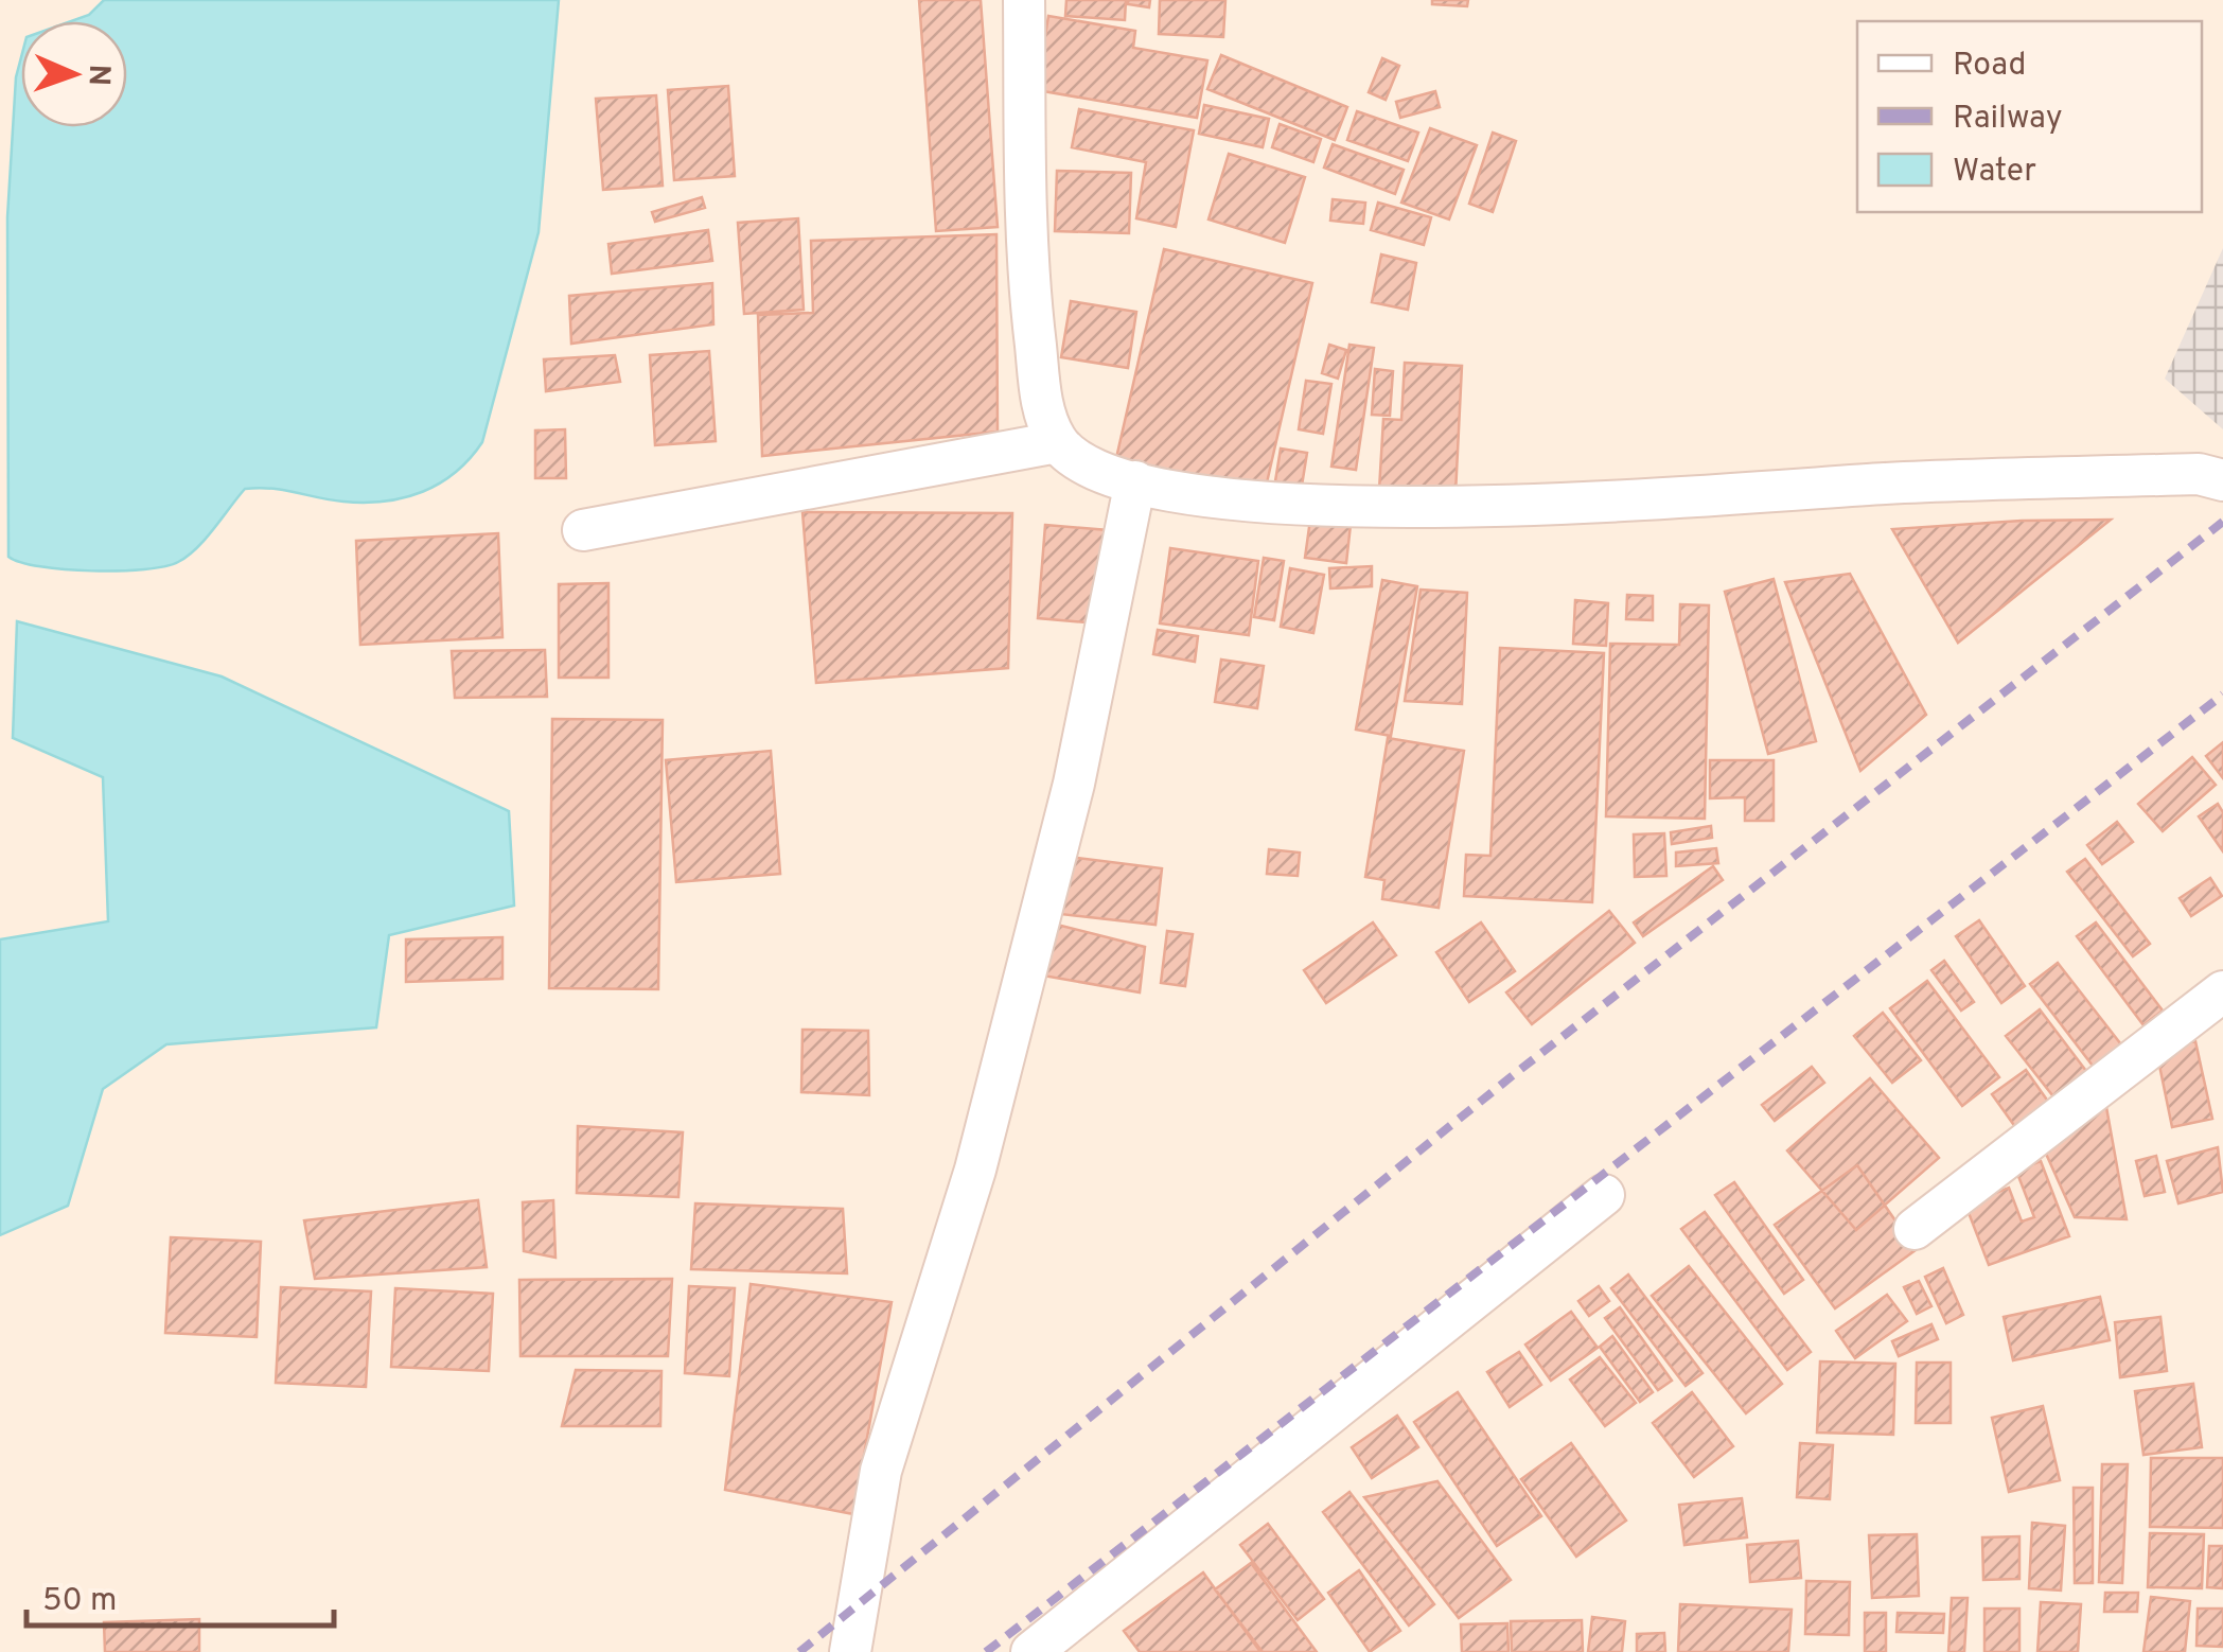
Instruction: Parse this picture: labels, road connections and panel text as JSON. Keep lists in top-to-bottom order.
{
  "legend": ["Road", "Railway", "Water"],
  "scale_bar": "50 m",
  "north": "right"
}
